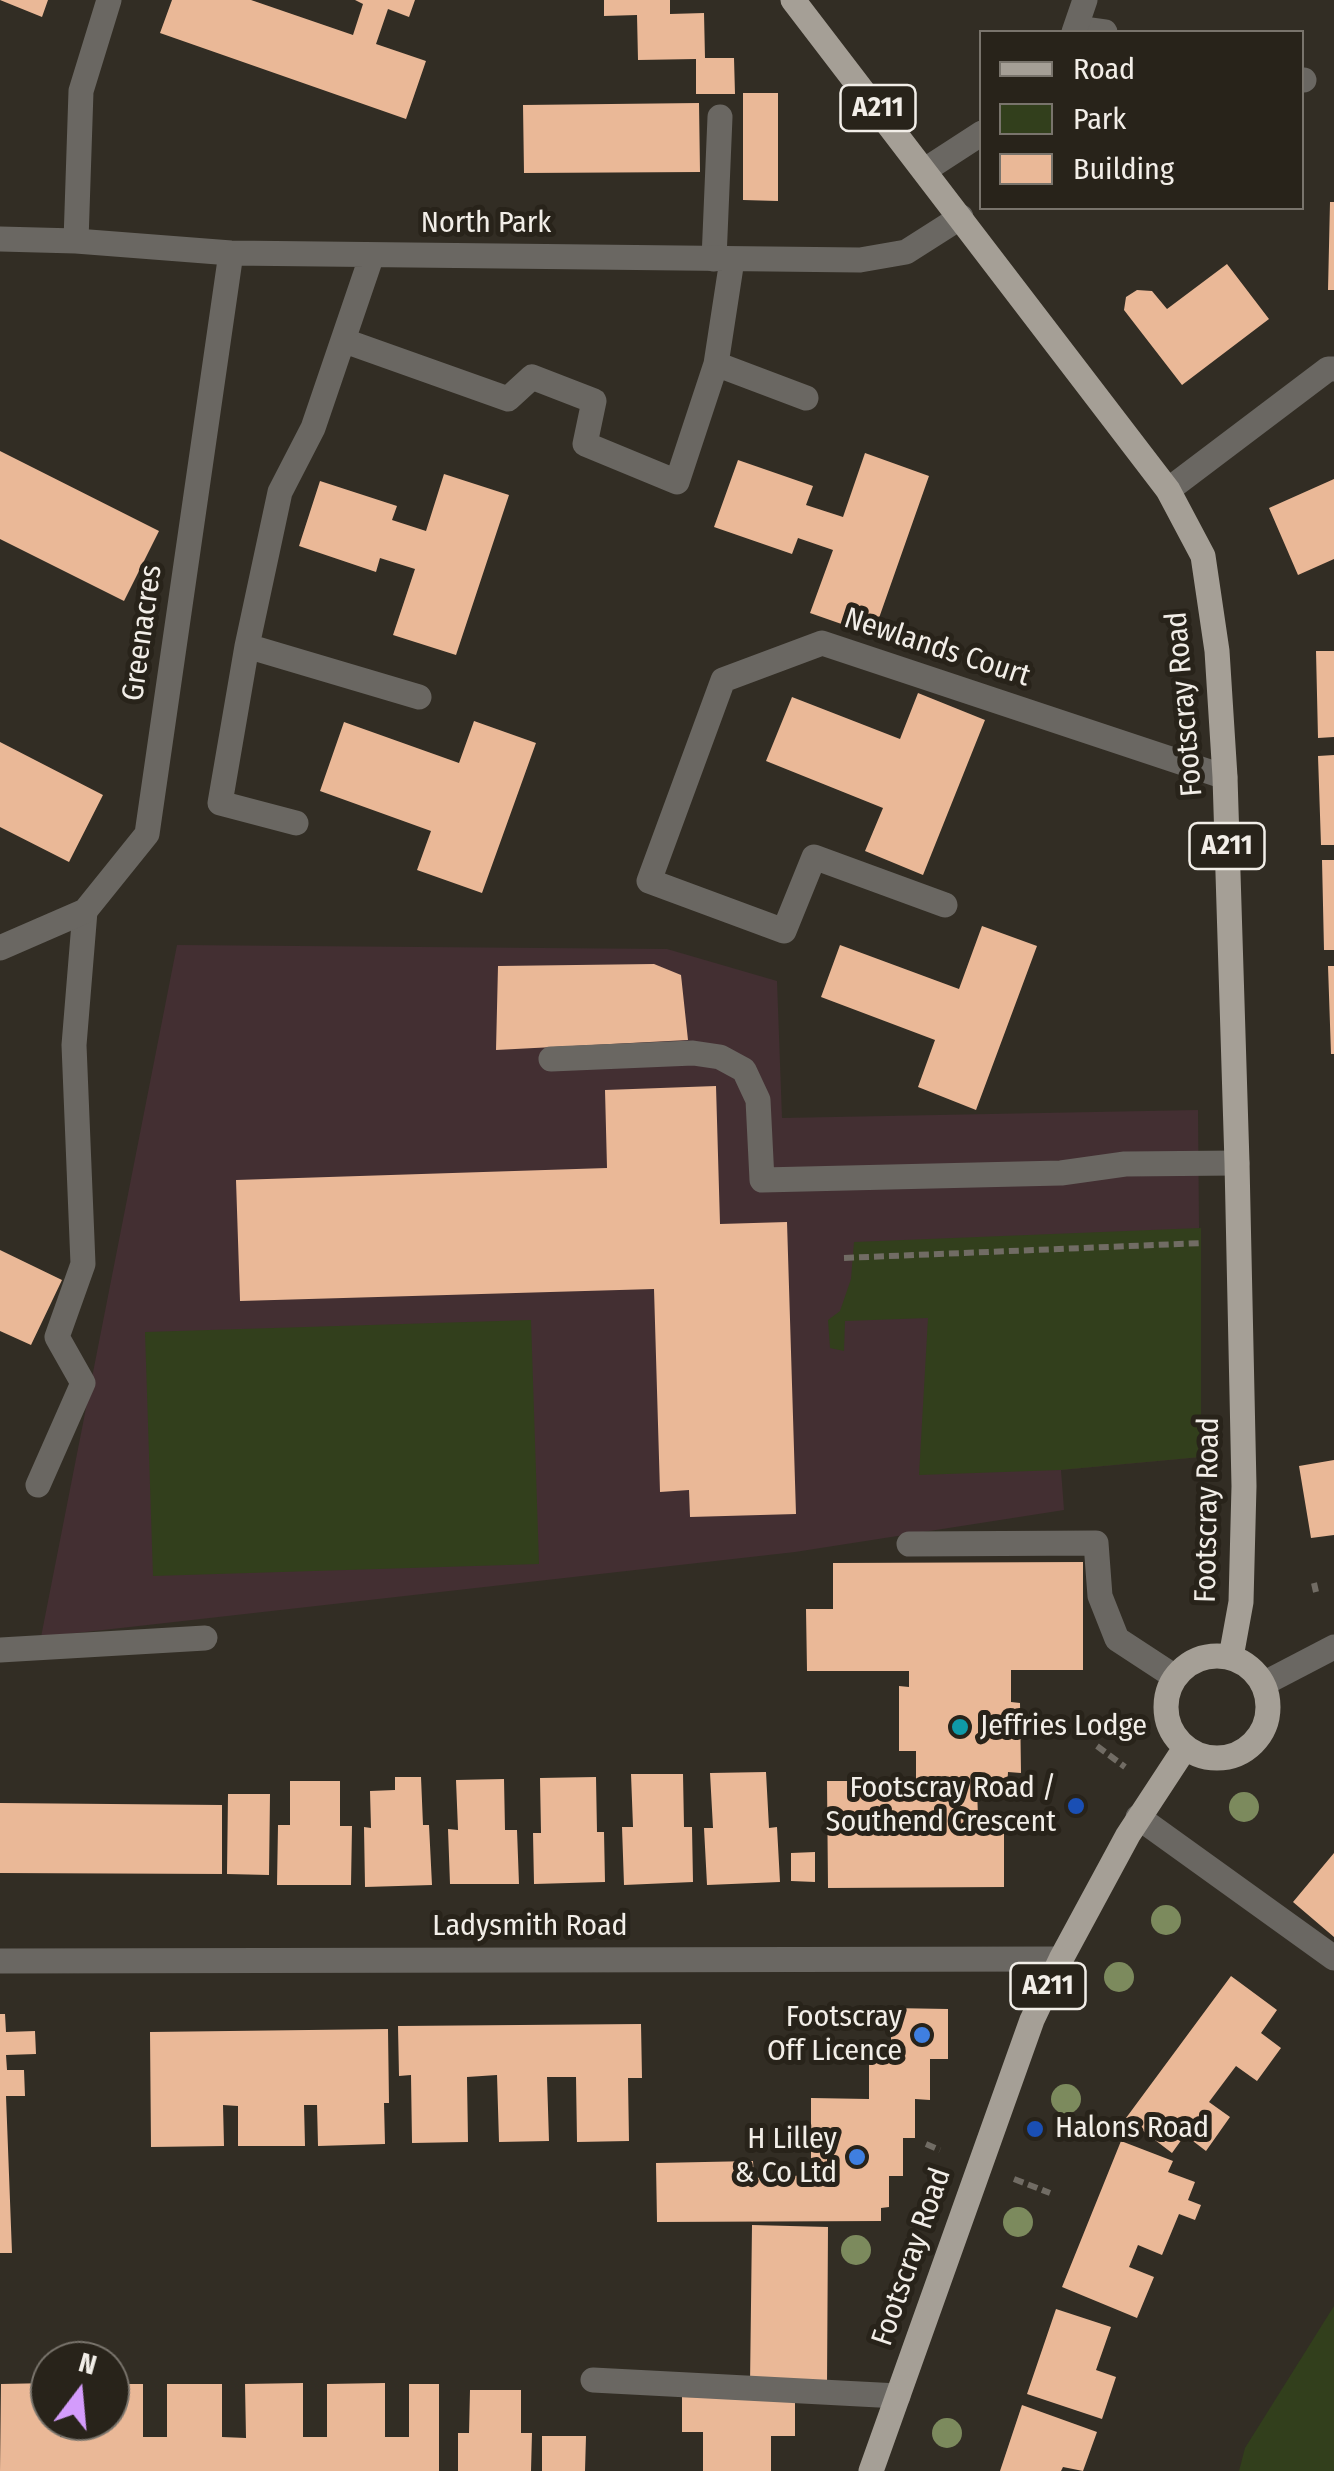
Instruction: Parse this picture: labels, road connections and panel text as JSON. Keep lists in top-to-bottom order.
{
  "streets": {
    "main road": ["A211", "Footscray Road"],
    "street": [
      "North Park",
      "Greenacres",
      "Newlands Court",
      "Ladysmith Road"
    ]
  },
  "crossings": [
    ["North Park", "Greenacres"],
    ["North Park", "Footscray Road"],
    ["Newlands Court", "Footscray Road"],
    ["Footscray Road", "Ladysmith Road"]
  ],
  "places": [
    "Jeffries Lodge",
    "Footscray Road / Southend Crescent",
    "Footscray Off Licence",
    "Halons Road",
    "H Lilley & Co Ltd"
  ],
  "legend": ["Road", "Park", "Building"],
  "north": "top"
}
